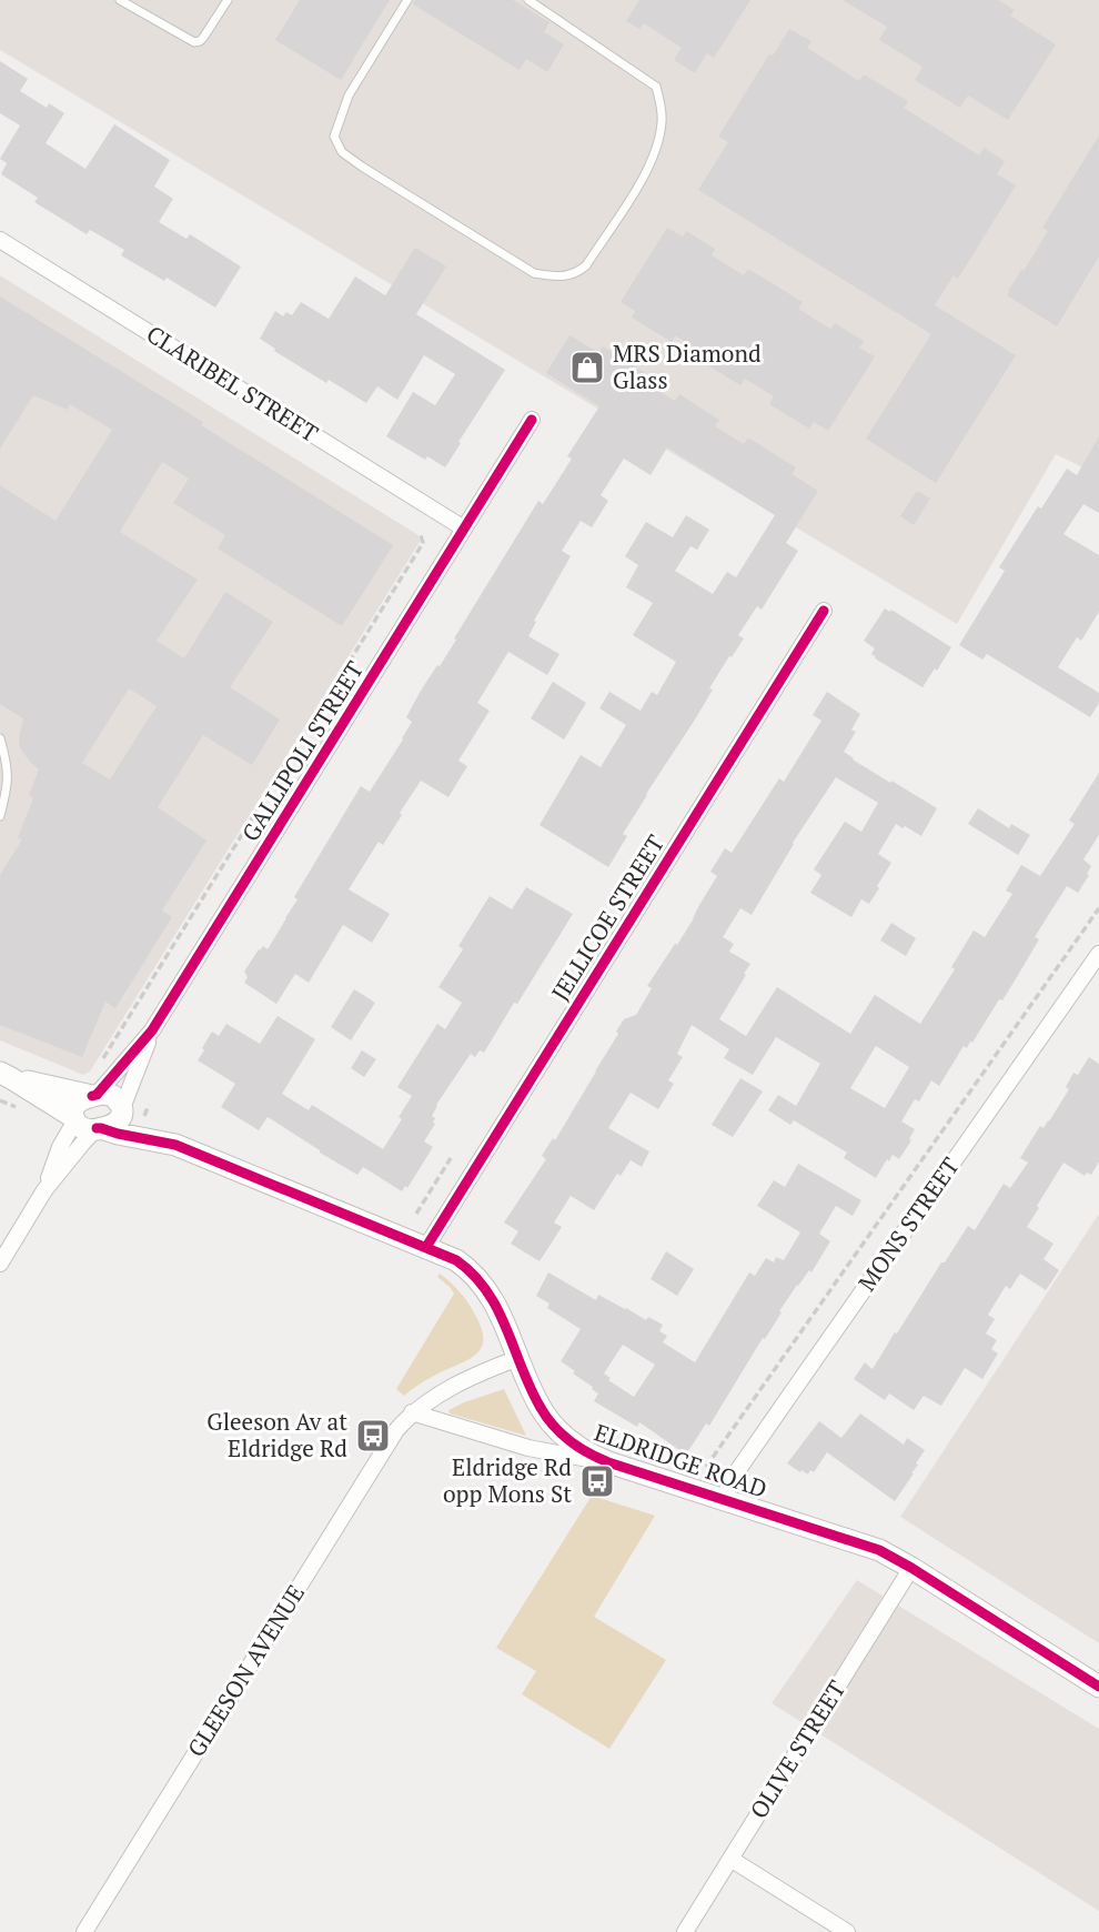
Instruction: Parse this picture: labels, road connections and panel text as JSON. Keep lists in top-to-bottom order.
{
  "streets": {
    "street": [
      "CLARIBEL STREET",
      "GALLIPOLI STREET",
      "JELLICOE STREET",
      "MONS STREET",
      "ELDRIDGE ROAD",
      "GLEESON AVENUE",
      "OLIVE STREET"
    ]
  },
  "crossings": [
    ["CLARIBEL STREET", "GALLIPOLI STREET"],
    ["GALLIPOLI STREET", "ELDRIDGE ROAD"],
    ["JELLICOE STREET", "ELDRIDGE ROAD"],
    ["MONS STREET", "ELDRIDGE ROAD"],
    ["ELDRIDGE ROAD", "GLEESON AVENUE"],
    ["ELDRIDGE ROAD", "OLIVE STREET"]
  ],
  "places": {
    "shop": ["MRS Diamond Glass"],
    "bus stop": ["Gleeson Av at Eldridge Rd", "Eldridge Rd opp Mons St"]
  }
}
